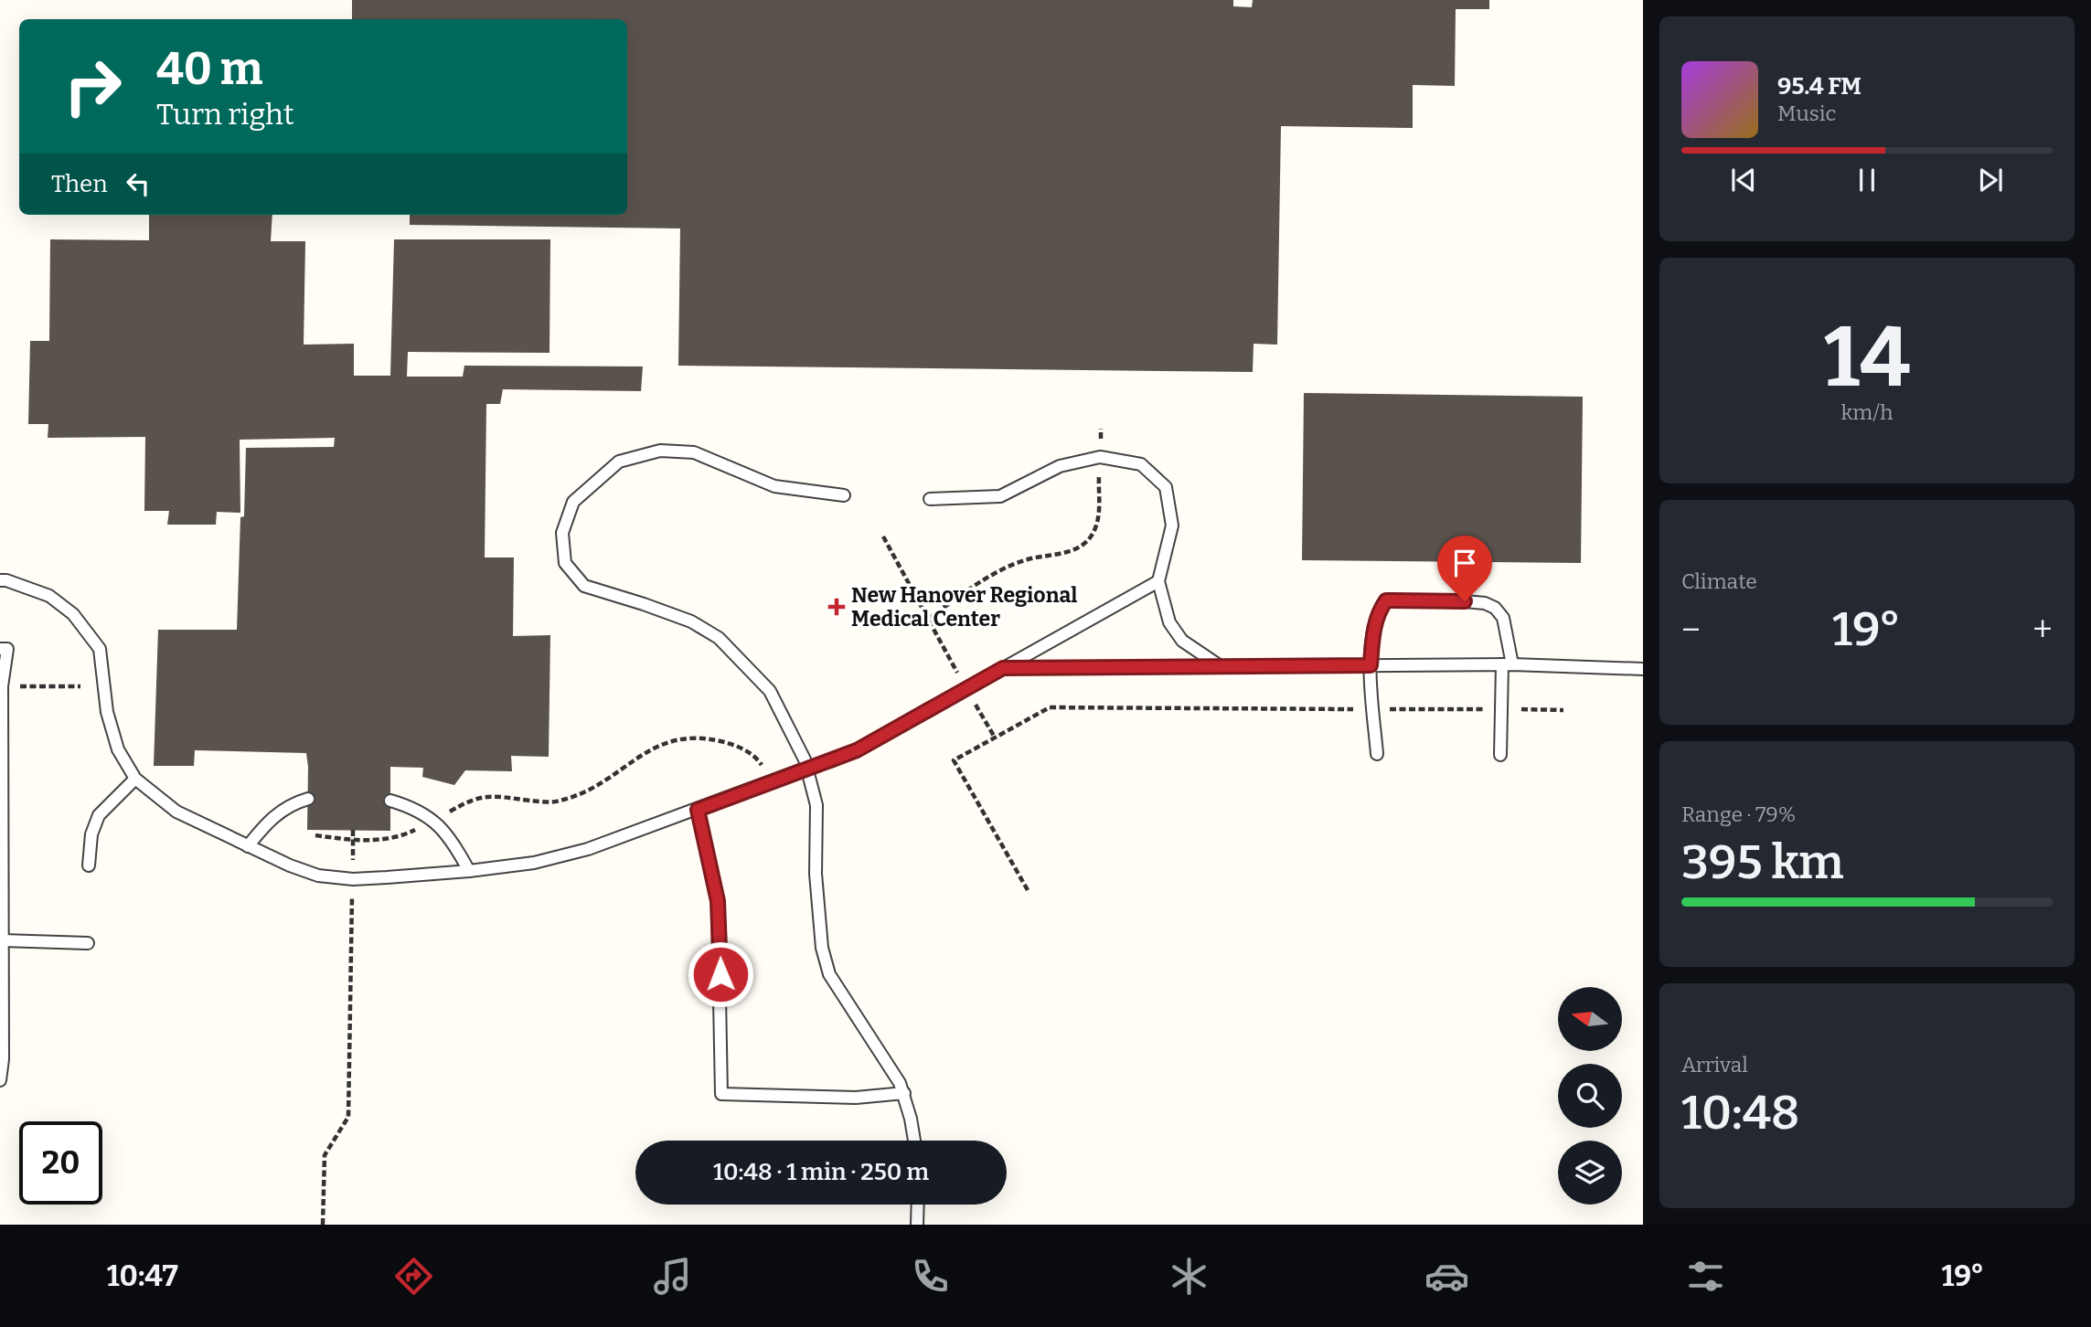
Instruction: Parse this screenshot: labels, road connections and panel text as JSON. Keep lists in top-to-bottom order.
{
  "places": {
    "health": ["New Hanover Regional Medical Center"]
  },
  "north": "left",
  "page": {
    "turn": ["40 m", "Turn right"],
    "song": ["95.4 FM", "Music"],
    "then": "Then",
    "tile": [
      ["14", "km/h"],
      "Climate",
      ["Range · 79%", "395 km"],
      ["Arrival", "10:48"]
    ],
    "heat": ["−", "19°", "+"],
    "limit": "20",
    "trip": "10:48 · 1 min · 250 m",
    "tabs": ["10:47", "19°"]
  }
}
